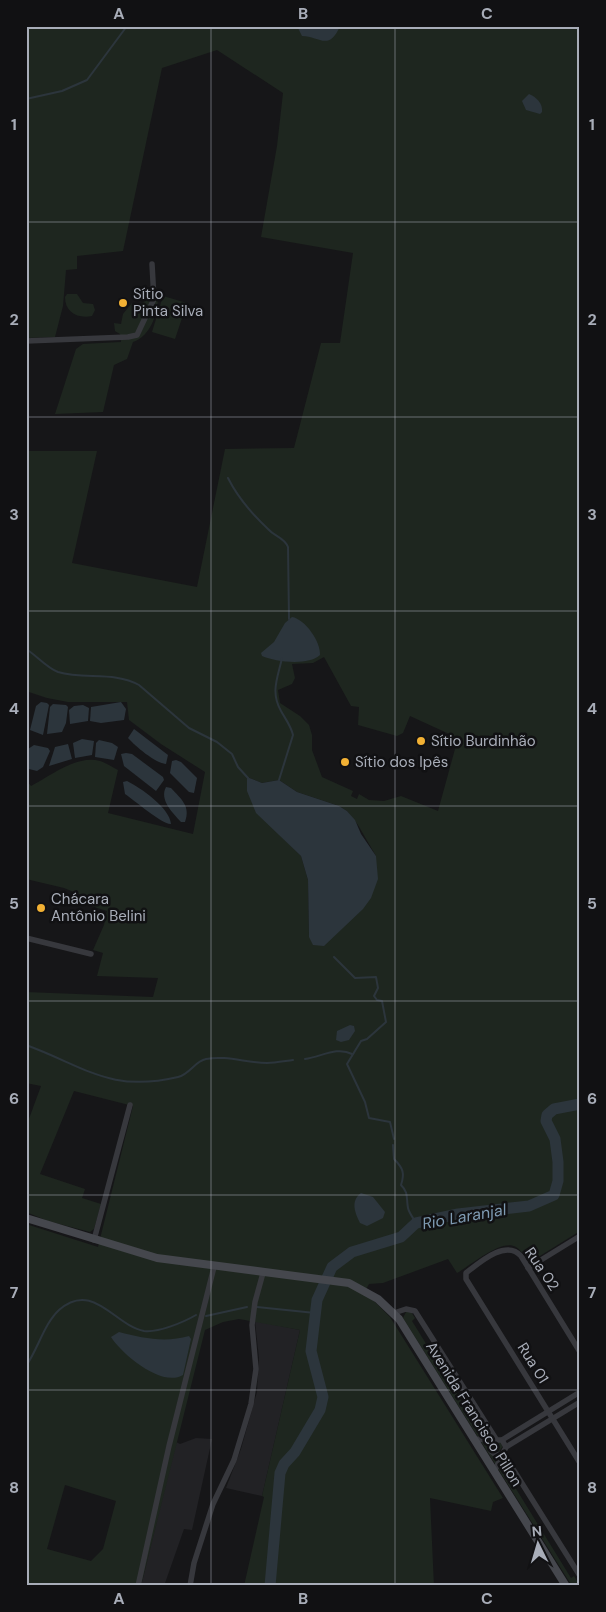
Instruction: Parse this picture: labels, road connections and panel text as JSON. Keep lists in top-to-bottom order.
{
  "streets": {
    "main road": ["Avenida Francisco Pillon"],
    "street": ["Rua 02", "Rua 01"]
  },
  "crossings": [
    ["Rua 02", "Rua 01"]
  ],
  "water": ["Rio Laranjal"],
  "places": [
    "Sítio Pinta Silva",
    "Sítio Burdinhão",
    "Sítio dos Ipês",
    "Chácara Antônio Belini"
  ],
  "north": "top",
  "grid": {
    "columns": ["A", "B", "C"],
    "rows": [
      "1",
      "2",
      "3",
      "4",
      "5",
      "6",
      "7",
      "8"
    ]
  }
}
